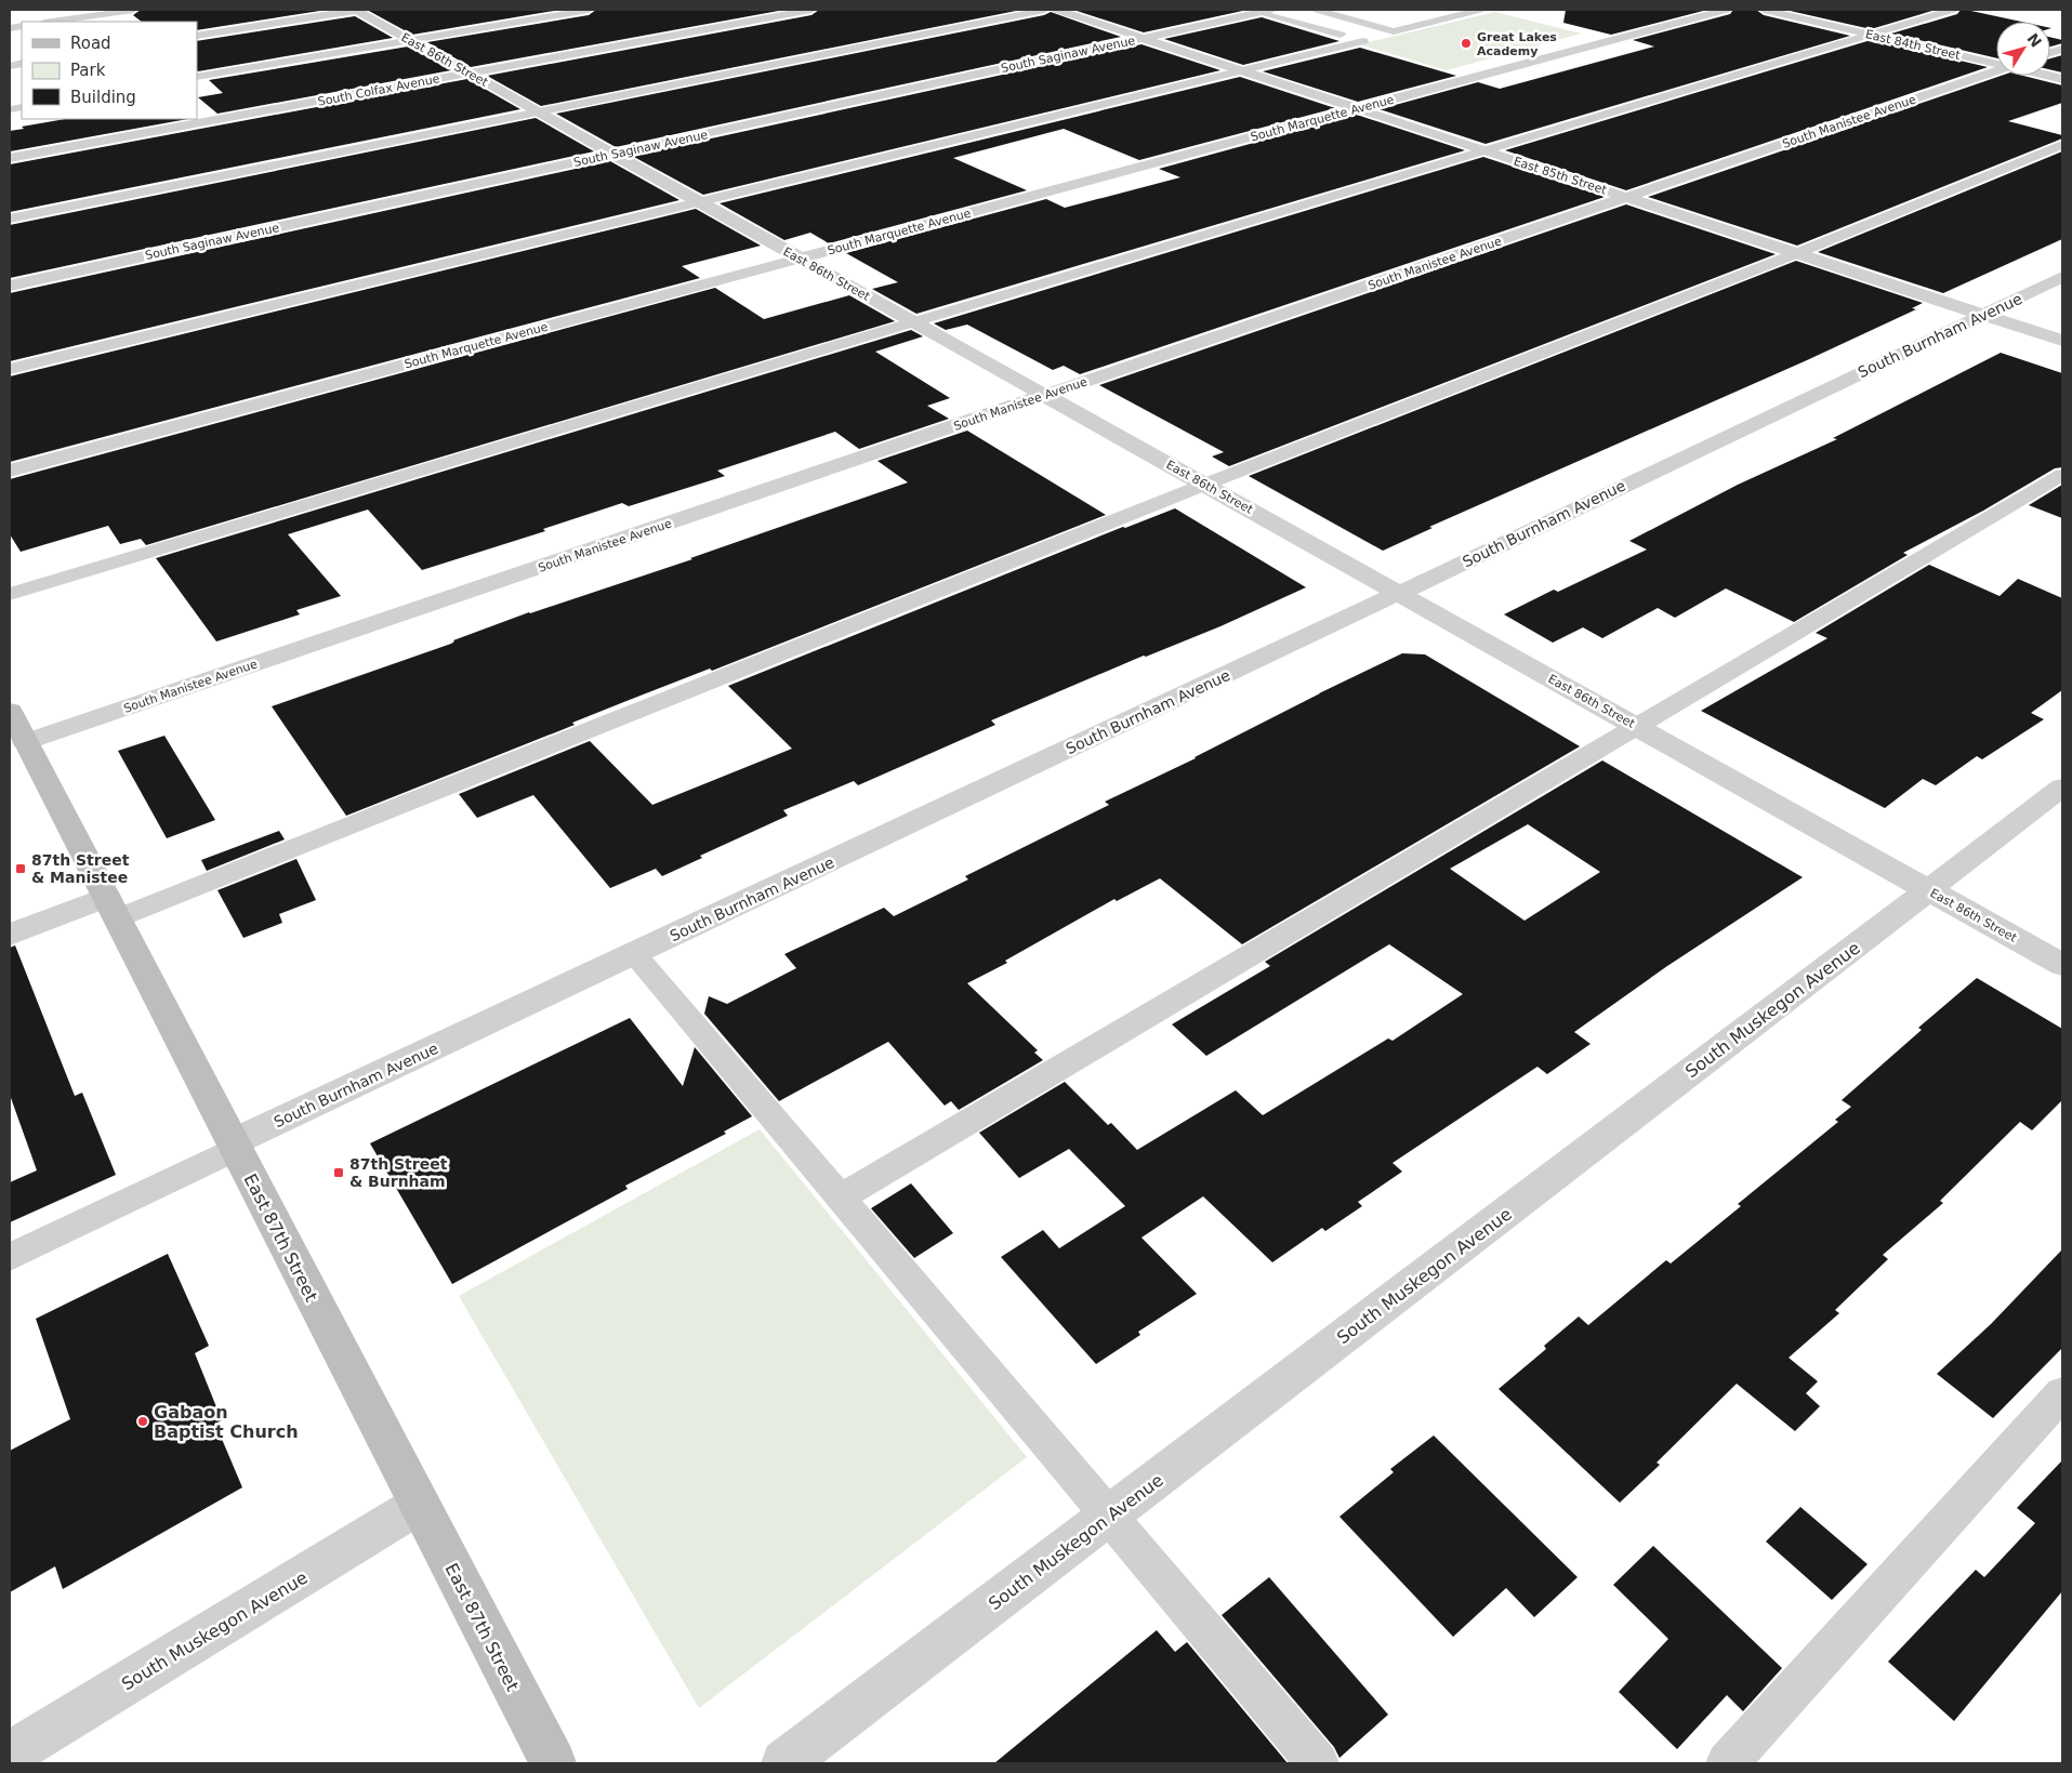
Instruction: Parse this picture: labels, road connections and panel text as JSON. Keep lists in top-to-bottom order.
{
  "streets": {
    "main road": ["East 87th Street"],
    "street": [
      "East 84th Street",
      "South Saginaw Avenue",
      "East 86th Street",
      "South Colfax Avenue",
      "South Marquette Avenue",
      "South Manistee Avenue",
      "East 85th Street",
      "South Burnham Avenue",
      "South Muskegon Avenue"
    ]
  },
  "crossings": [
    ["South Saginaw Avenue", "East 86th Street"],
    ["South Saginaw Avenue", "East 85th Street"],
    ["East 86th Street", "South Colfax Avenue"],
    ["East 86th Street", "South Marquette Avenue"],
    ["East 86th Street", "South Manistee Avenue"],
    ["East 86th Street", "South Burnham Avenue"],
    ["East 86th Street", "South Muskegon Avenue"],
    ["South Marquette Avenue", "East 85th Street"],
    ["South Manistee Avenue", "East 85th Street"],
    ["South Manistee Avenue", "East 87th Street"],
    ["East 85th Street", "South Burnham Avenue"],
    ["South Burnham Avenue", "East 87th Street"],
    ["South Muskegon Avenue", "East 87th Street"]
  ],
  "places": {
    "other": ["Great Lakes Academy", "Gabaon Baptist Church"],
    "transit": ["87th Street & Manistee", "87th Street & Burnham"]
  },
  "legend": ["Road", "Park", "Building"],
  "north": "top right"
}
